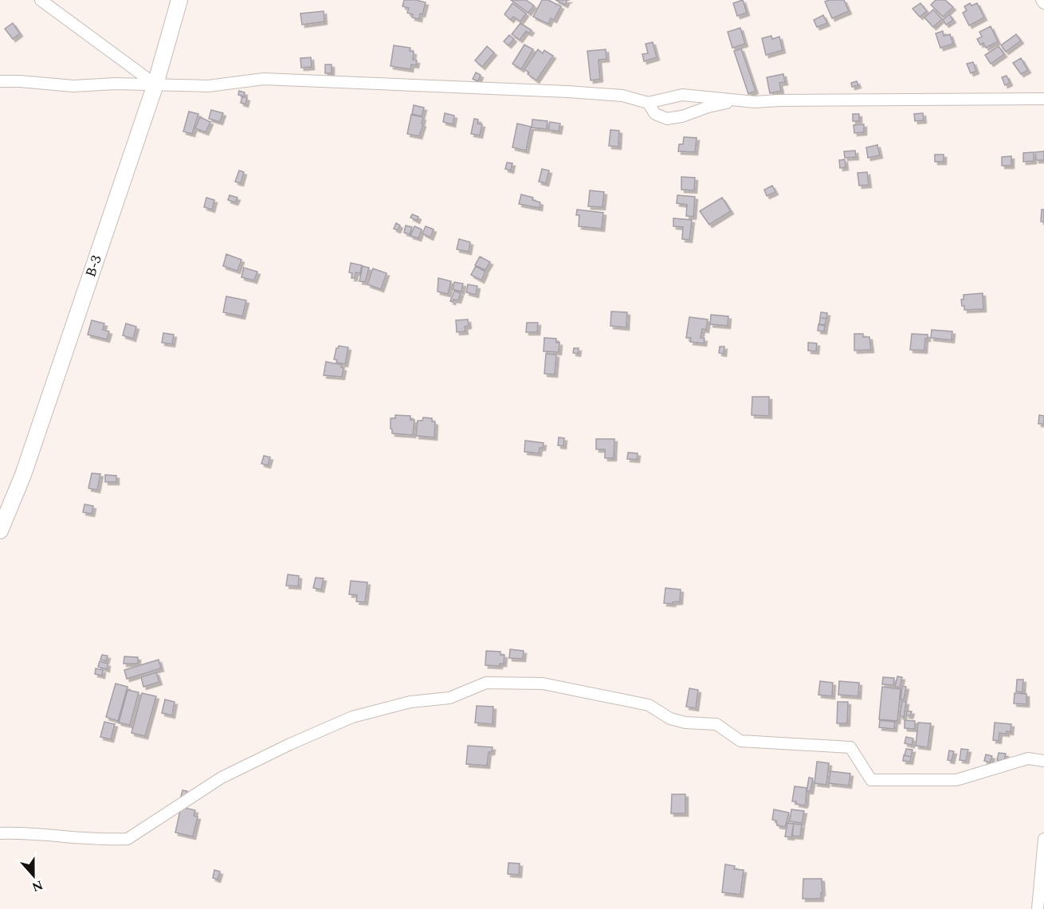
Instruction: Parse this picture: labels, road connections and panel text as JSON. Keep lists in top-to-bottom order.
{
  "streets": {
    "main road": ["B-3"]
  },
  "north": "bottom"
}
